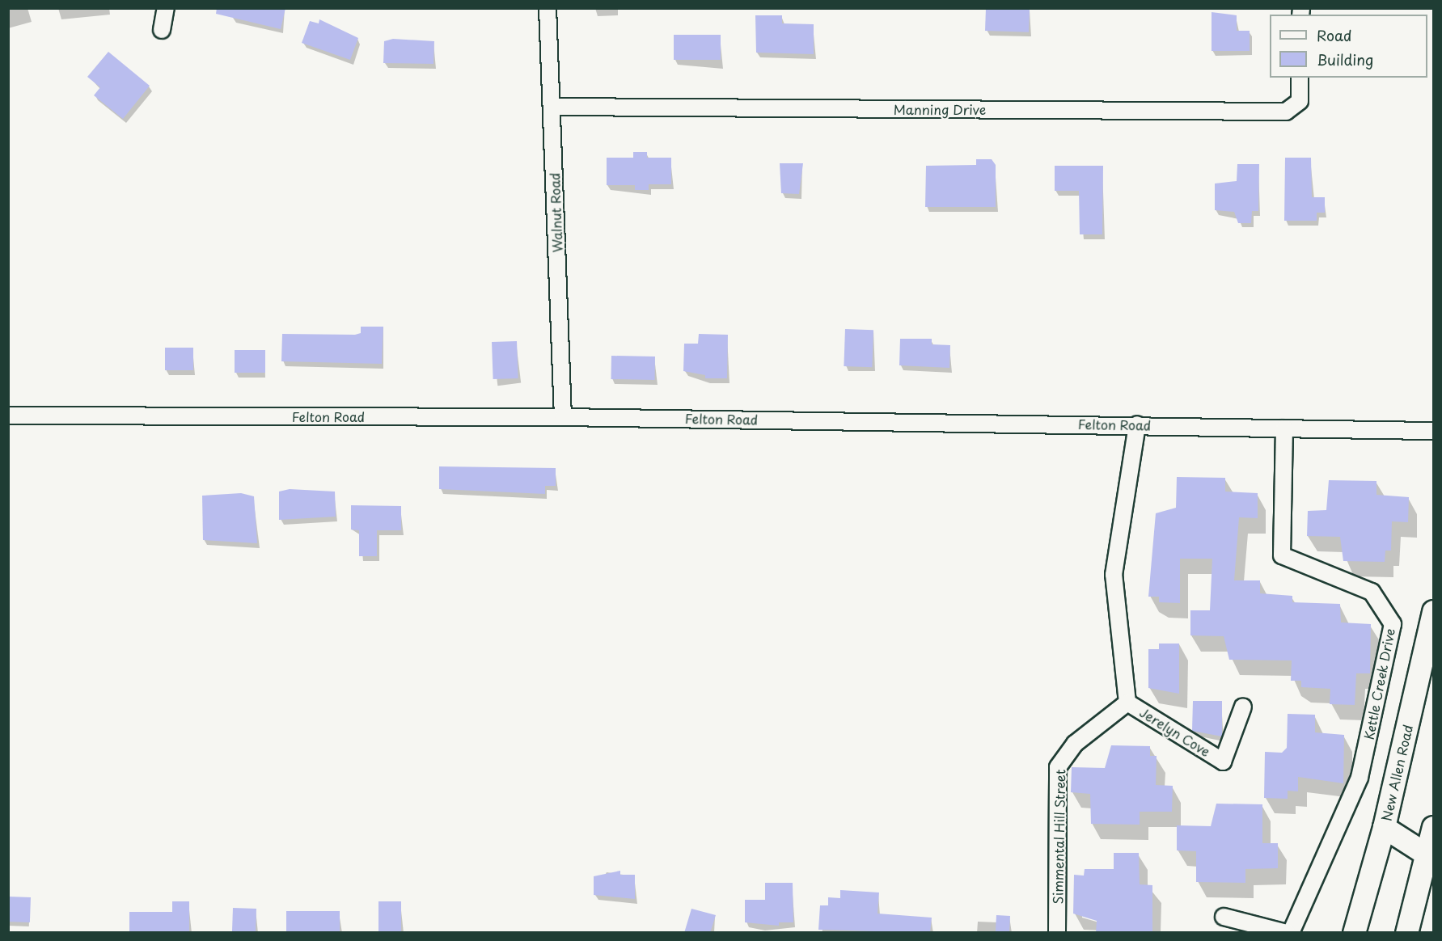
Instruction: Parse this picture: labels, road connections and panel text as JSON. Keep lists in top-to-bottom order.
{
  "streets": {
    "main road": ["New Allen Road"],
    "street": [
      "Manning Drive",
      "Walnut Road",
      "Felton Road",
      "Kettle Creek Drive",
      "Jerelyn Cove",
      "Simmental Hill Street"
    ]
  },
  "crossings": [
    ["Manning Drive", "Walnut Road"],
    ["Walnut Road", "Felton Road"],
    ["Felton Road", "Kettle Creek Drive"],
    ["Jerelyn Cove", "Simmental Hill Street"]
  ],
  "legend": ["Road", "Building"]
}
